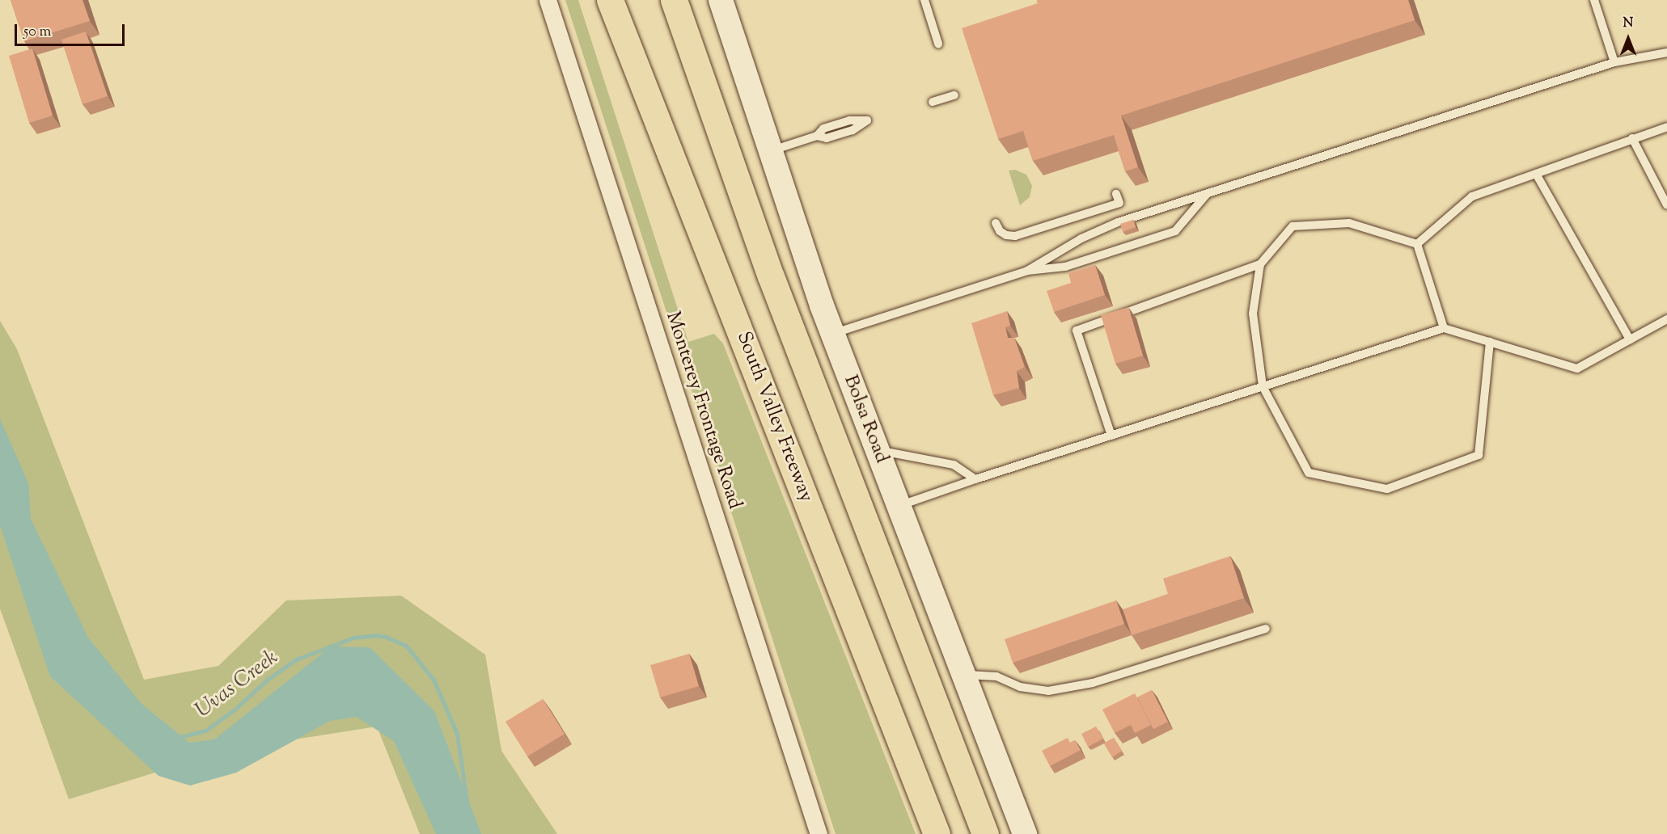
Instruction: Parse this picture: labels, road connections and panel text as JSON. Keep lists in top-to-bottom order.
{
  "streets": {
    "highway": ["South Valley Freeway"],
    "main road": ["Bolsa Road"],
    "street": ["Monterey Frontage Road"]
  },
  "water": ["Uvas Creek"],
  "scale_bar": "50 m",
  "north": "top"
}
